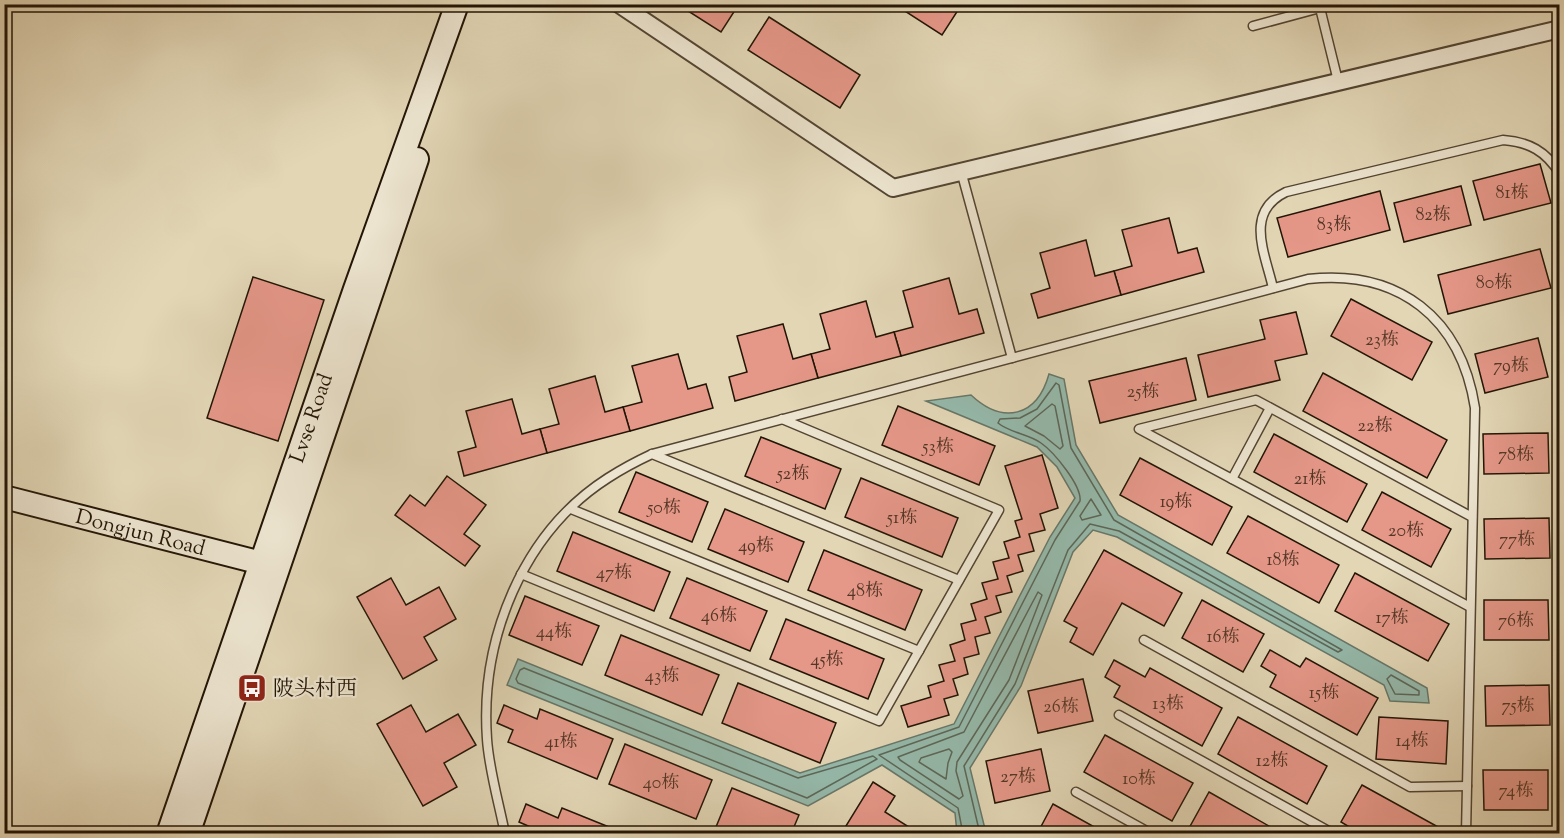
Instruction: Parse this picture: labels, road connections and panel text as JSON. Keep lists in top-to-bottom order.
{
  "streets": {
    "main road": ["Lvse Road", "Dongjun Road"]
  },
  "crossings": [
    ["Lvse Road", "Dongjun Road"]
  ],
  "places": {
    "bus stop": ["陂头村西"]
  },
  "house_numbers": [
    "81栋",
    "82栋",
    "83栋",
    "80栋",
    "23栋",
    "79栋",
    "25栋",
    "22栋",
    "53栋",
    "78栋",
    "52栋",
    "21栋",
    "19栋",
    "50栋",
    "51栋",
    "20栋",
    "77栋",
    "49栋",
    "18栋",
    "47栋",
    "48栋",
    "46栋",
    "17栋",
    "76栋",
    "44栋",
    "16栋",
    "45栋",
    "43栋",
    "15栋",
    "13栋",
    "75栋",
    "26栋",
    "14栋",
    "41栋",
    "12栋",
    "27栋",
    "10栋",
    "40栋",
    "74栋"
  ]
}
